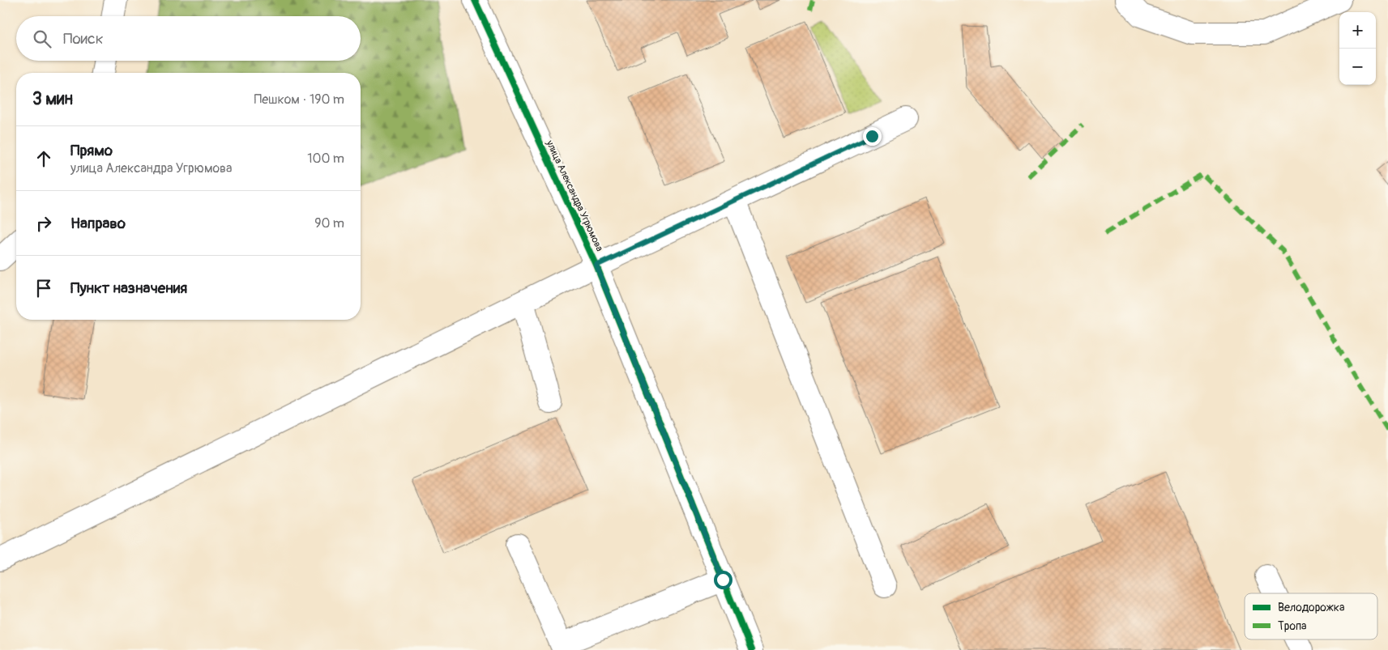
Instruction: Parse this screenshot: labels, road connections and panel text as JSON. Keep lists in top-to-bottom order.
{
  "streets": {
    "street": ["улица Александра Угрюмова"]
  },
  "legend": ["Велодорожка", "Тропа"],
  "page": {
    "map_buttons": ["+", "−"],
    "search": "Поиск",
    "heading": ["3 мин", "Пешком · 190 m"],
    "list": [
      ["Прямо", "улица Александра Угрюмова", "100 m"],
      ["Направо", "90 m"],
      "Пункт назначения"
    ]
  }
}
